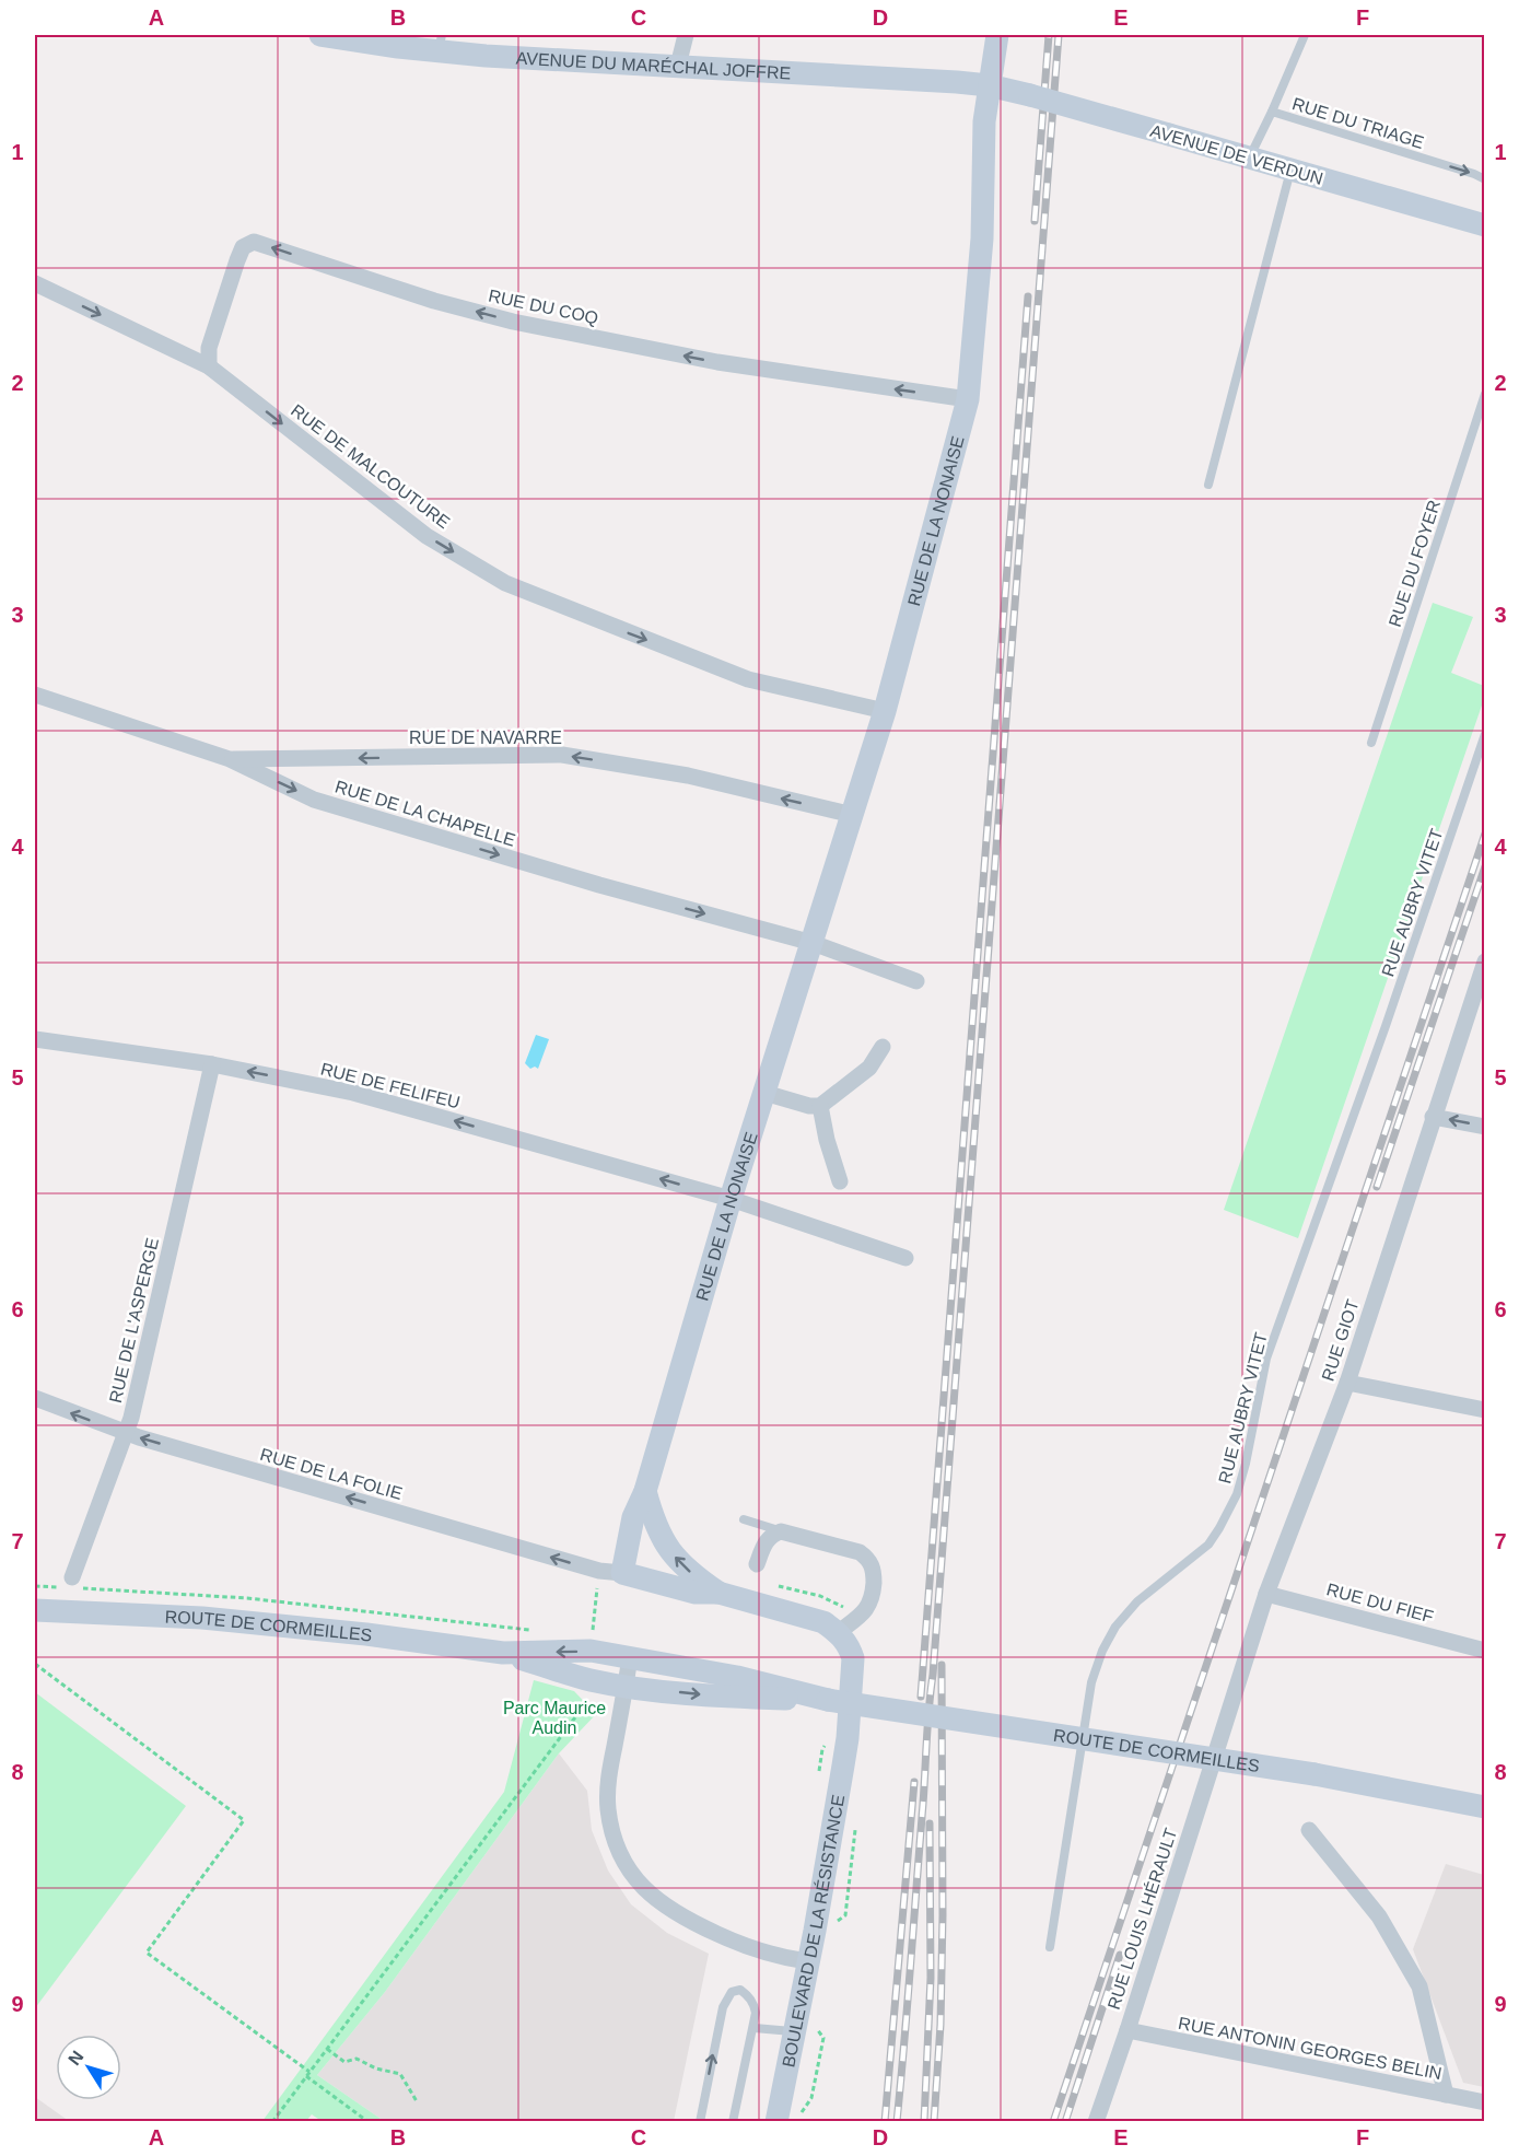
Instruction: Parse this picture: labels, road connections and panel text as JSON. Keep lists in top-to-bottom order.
{
  "streets": {
    "main road": [
      "AVENUE DU MARÉCHAL JOFFRE",
      "AVENUE DE VERDUN",
      "RUE DE LA NONAISE",
      "ROUTE DE CORMEILLES",
      "BOULEVARD DE LA RÉSISTANCE"
    ],
    "street": [
      "RUE DU COQ",
      "RUE DE MALCOUTURE",
      "RUE DE NAVARRE",
      "RUE DE LA CHAPELLE",
      "RUE DE FELIFEU",
      "RUE DE L'ASPERGE",
      "RUE GIOT",
      "RUE DE LA FOLIE",
      "RUE DU FIEF",
      "RUE LOUIS LHÉRAULT",
      "RUE ANTONIN GEORGES BELIN"
    ],
    "lane": ["RUE DU TRIAGE", "RUE DU FOYER", "RUE AUBRY VITET"]
  },
  "crossings": [
    ["AVENUE DU MARÉCHAL JOFFRE", "AVENUE DE VERDUN"],
    ["AVENUE DU MARÉCHAL JOFFRE", "RUE DE LA NONAISE"],
    ["RUE DU TRIAGE", "AVENUE DE VERDUN"],
    ["AVENUE DE VERDUN", "RUE DE LA NONAISE"],
    ["RUE DU COQ", "RUE DE MALCOUTURE"],
    ["RUE DU COQ", "RUE DE LA NONAISE"],
    ["RUE DE MALCOUTURE", "RUE DE LA NONAISE"],
    ["RUE DE LA NONAISE", "RUE DE NAVARRE"],
    ["RUE DE LA NONAISE", "RUE DE LA CHAPELLE"],
    ["RUE DE LA NONAISE", "RUE DE FELIFEU"],
    ["RUE DE LA NONAISE", "RUE DE LA FOLIE"],
    ["RUE DE NAVARRE", "RUE DE LA CHAPELLE"],
    ["RUE DE FELIFEU", "RUE DE L'ASPERGE"],
    ["RUE DE L'ASPERGE", "RUE DE LA FOLIE"],
    ["RUE GIOT", "RUE DU FIEF"],
    ["RUE GIOT", "RUE LOUIS LHÉRAULT"],
    ["RUE LOUIS LHÉRAULT", "RUE ANTONIN GEORGES BELIN"]
  ],
  "one_way": [
    "RUE DU TRIAGE",
    "RUE DU COQ",
    "RUE DE MALCOUTURE",
    "RUE DE NAVARRE",
    "RUE DE LA CHAPELLE",
    "RUE DE FELIFEU",
    "RUE DE LA FOLIE"
  ],
  "parks": ["Parc Maurice Audin"],
  "north": "top left",
  "grid": {
    "columns": [
      "A",
      "B",
      "C",
      "D",
      "E",
      "F"
    ],
    "rows": [
      "1",
      "2",
      "3",
      "4",
      "5",
      "6",
      "7",
      "8",
      "9"
    ]
  }
}
